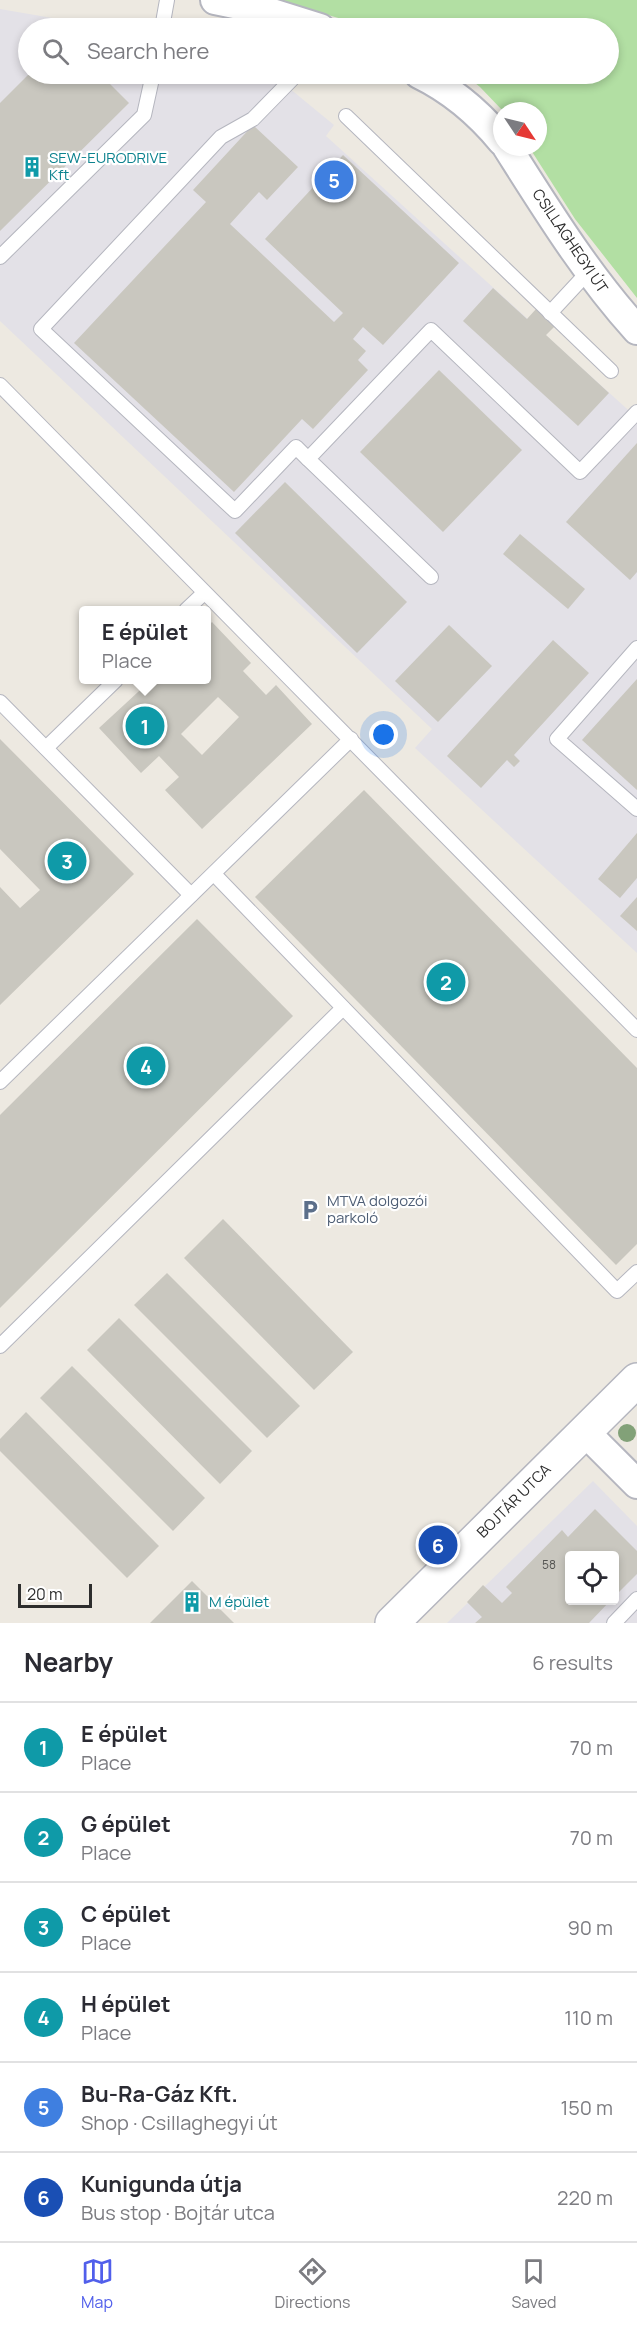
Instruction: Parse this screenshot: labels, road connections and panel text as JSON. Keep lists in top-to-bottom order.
{
  "streets": {
    "street": ["CSILLAGHEGYI ÚT", "BOJTÁR UTCA"]
  },
  "places": {
    "building": ["SEW-EURODRIVE Kft", "M épület"],
    "parking": ["MTVA dolgozói parkoló"]
  },
  "house_numbers": ["58"],
  "scale_bar": "20 m",
  "north": "bottom right",
  "page": {
    "search": "Search here",
    "pins": [
      "5",
      "1",
      "3",
      "2",
      "4",
      "6"
    ],
    "popup": ["E épület", "Place"],
    "scale": "20 m",
    "heading": ["Nearby", "6 results"],
    "list": [
      {
        "mark": "1",
        "name": "E épület",
        "note": "Place",
        "value": "70 m"
      },
      {
        "mark": "2",
        "name": "G épület",
        "note": "Place",
        "value": "70 m"
      },
      {
        "mark": "3",
        "name": "C épület",
        "note": "Place",
        "value": "90 m"
      },
      {
        "mark": "4",
        "name": "H épület",
        "note": "Place",
        "value": "110 m"
      },
      {
        "mark": "5",
        "name": "Bu-Ra-Gáz Kft.",
        "note": "Shop · Csillaghegyi út",
        "value": "150 m"
      },
      {
        "mark": "6",
        "name": "Kunigunda útja",
        "note": "Bus stop · Bojtár utca",
        "value": "220 m"
      }
    ],
    "nav": ["Map", "Directions", "Saved"]
  }
}
